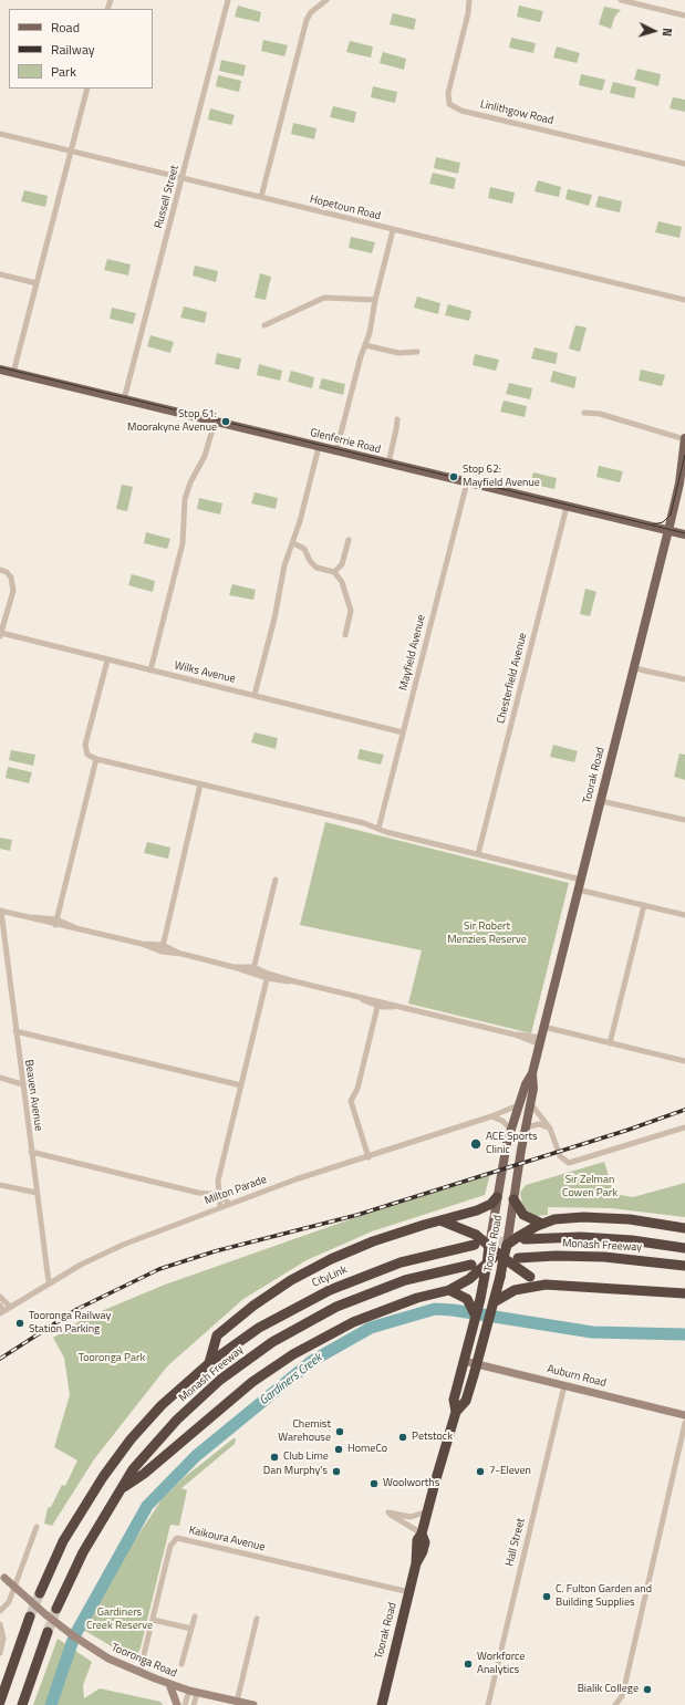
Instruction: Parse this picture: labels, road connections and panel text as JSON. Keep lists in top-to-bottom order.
{
  "streets": {
    "highway": ["Toorak Road", "Monash Freeway", "CityLink"],
    "main road": ["Glenferrie Road", "Auburn Road", "Tooronga Road"],
    "street": [
      "Linlithgow Road",
      "Russell Street",
      "Hopetoun Road",
      "Mayfield Avenue",
      "Wilks Avenue",
      "Chesterfield Avenue",
      "Beaven Avenue",
      "Milton Parade",
      "Kaikoura Avenue",
      "Hall Street"
    ]
  },
  "crossings": [
    ["Russell Street", "Hopetoun Road"],
    ["Russell Street", "Glenferrie Road"],
    ["Glenferrie Road", "Mayfield Avenue"],
    ["Glenferrie Road", "Chesterfield Avenue"],
    ["Glenferrie Road", "Toorak Road"],
    ["Mayfield Avenue", "Wilks Avenue"],
    ["Toorak Road", "Milton Parade"],
    ["Toorak Road", "Auburn Road"],
    ["Toorak Road", "Kaikoura Avenue"],
    ["Beaven Avenue", "Milton Parade"],
    ["Monash Freeway", "CityLink"],
    ["Auburn Road", "Hall Street"],
    ["Kaikoura Avenue", "Tooronga Road"]
  ],
  "water": ["Gardiners Creek"],
  "parks": [
    "Sir Robert Menzies Reserve",
    "Sir Zelman Cowen Park",
    "Tooronga Park",
    "Gardiners Creek Reserve"
  ],
  "places": [
    "Stop 61: Moorakyne Avenue",
    "Stop 62: Mayfield Avenue",
    "ACE Sports Clinic",
    "Tooronga Railway Station Parking",
    "Chemist Warehouse",
    "Petstock",
    "HomeCo",
    "Club Lime",
    "Dan Murphy's",
    "7-Eleven",
    "Woolworths",
    "C. Fulton Garden and Building Supplies",
    "Workforce Analytics",
    "Bialik College"
  ],
  "legend": ["Road", "Railway", "Park"],
  "north": "right"
}
